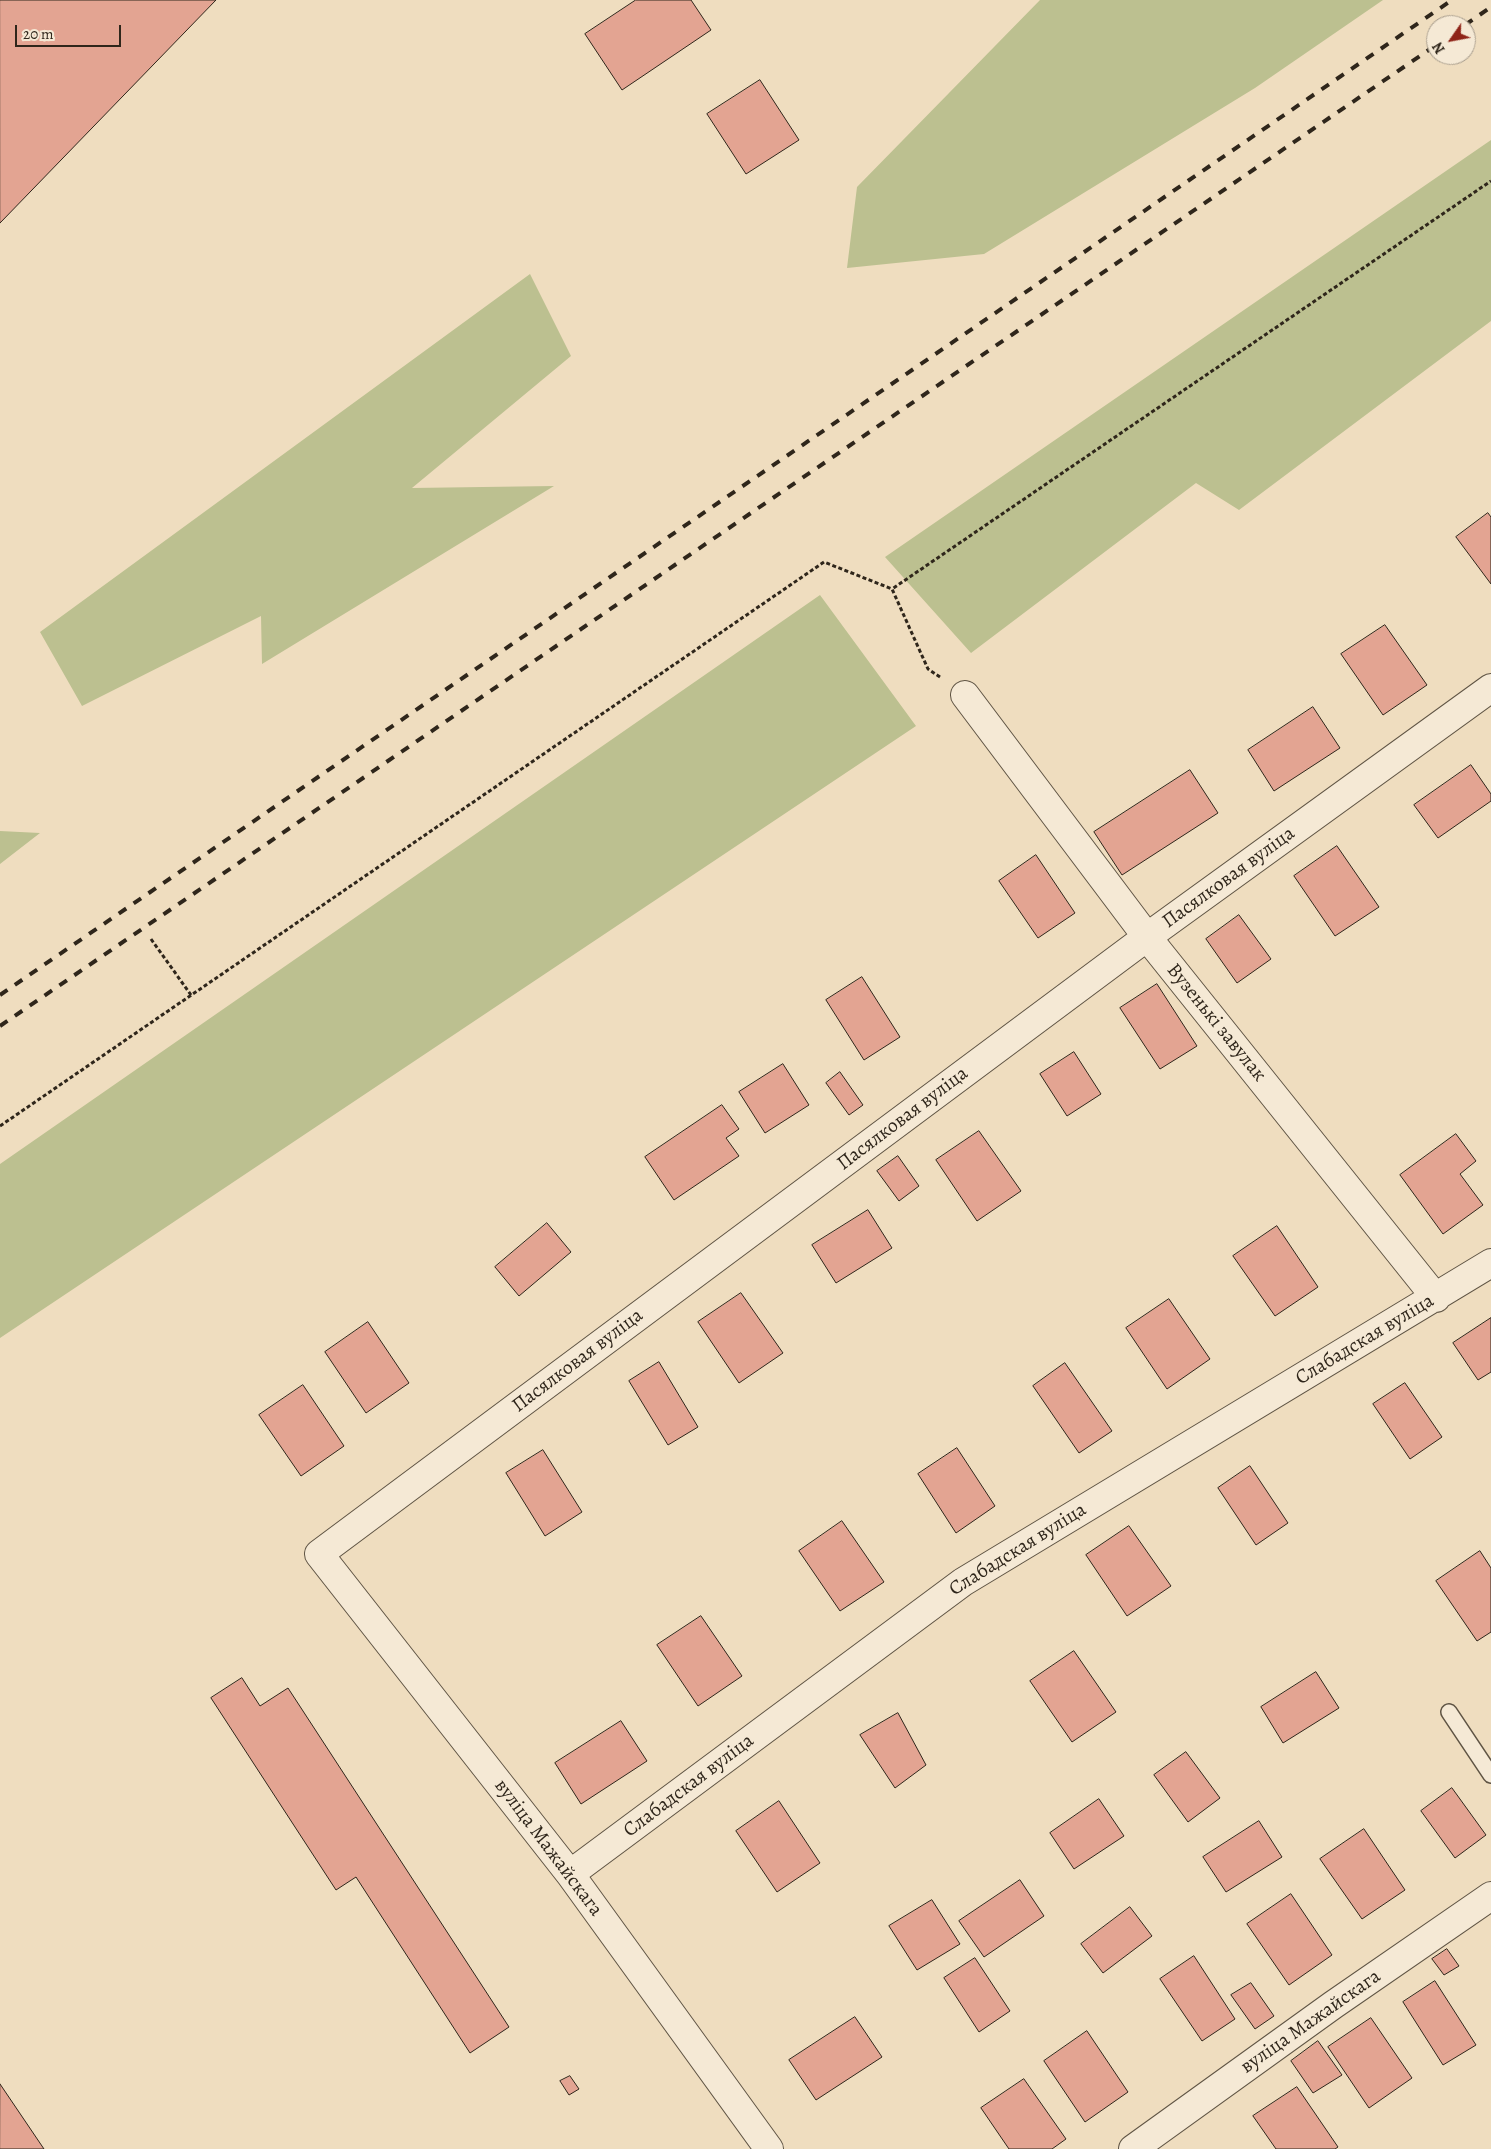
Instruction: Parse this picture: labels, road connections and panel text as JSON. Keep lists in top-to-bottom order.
{
  "streets": {
    "street": [
      "Пасялковая вуліца",
      "Вузенькі завулак",
      "Слабадская вуліца",
      "вуліца Мажайскага"
    ]
  },
  "crossings": [
    ["Пасялковая вуліца", "Вузенькі завулак"],
    ["Пасялковая вуліца", "вуліца Мажайскага"],
    ["Вузенькі завулак", "Слабадская вуліца"],
    ["Слабадская вуліца", "вуліца Мажайскага"]
  ],
  "scale_bar": "20 m",
  "north": "bottom left"
}
